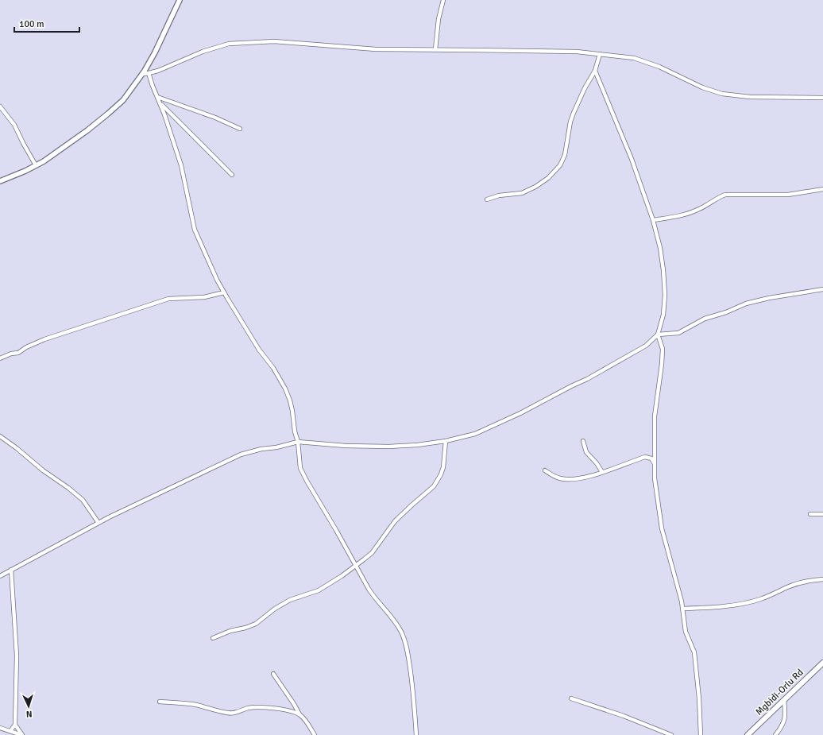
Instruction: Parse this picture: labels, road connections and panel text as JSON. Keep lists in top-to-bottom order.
{
  "streets": {
    "main road": ["Mgbidi-Orlu Rd"]
  },
  "scale_bar": "100 m",
  "north": "bottom"
}
